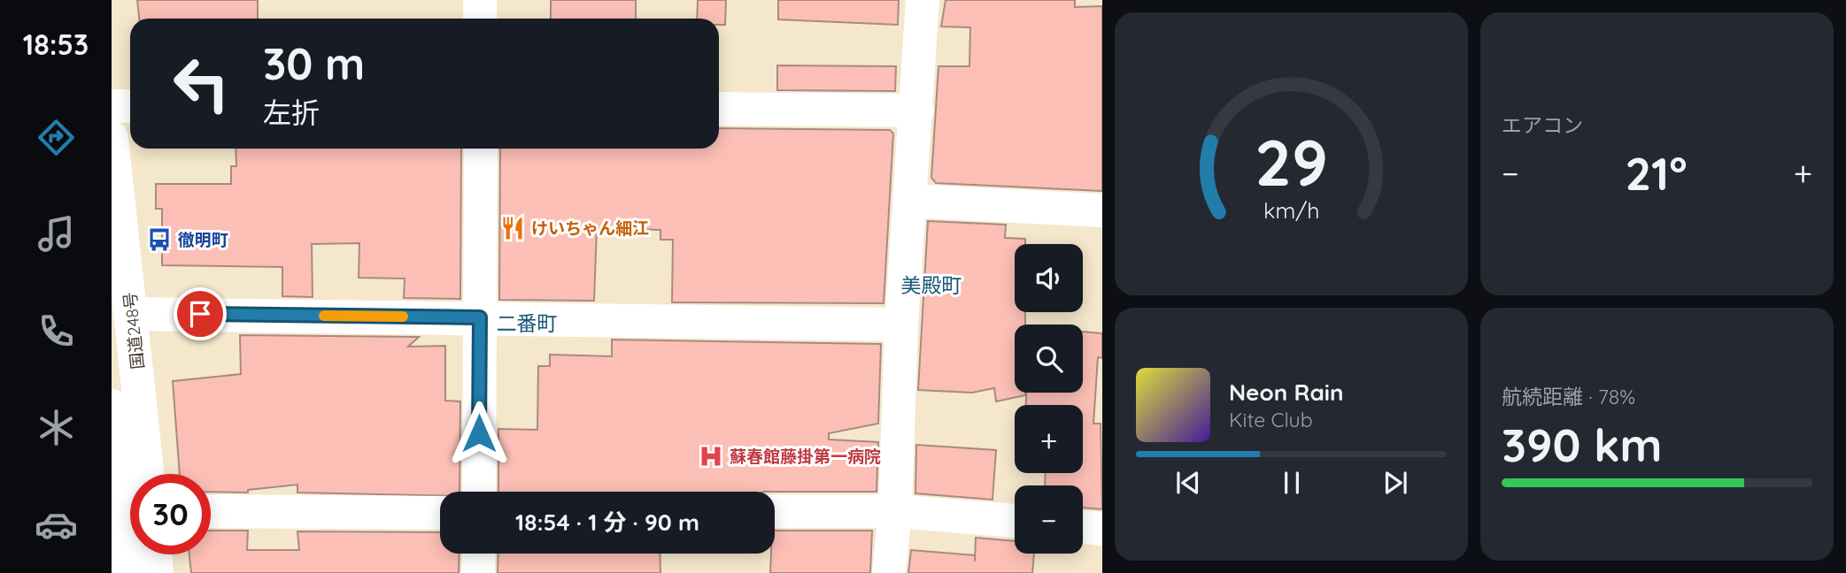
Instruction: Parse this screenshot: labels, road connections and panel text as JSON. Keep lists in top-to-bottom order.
{
  "streets": {
    "main road": ["国道248号"]
  },
  "districts": ["美殿町", "二番町"],
  "places": {
    "restaurant": ["けいちゃん細江"],
    "bus stop": ["徹明町"],
    "hospital": ["蘇春館藤掛第一病院"]
  },
  "page": {
    "tabs": "18:53",
    "tile": [
      "エアコン",
      ["航続距離 · 78%", "390 km"]
    ],
    "turn": ["30 m", "左折"],
    "heat": ["−", "21°", "+"],
    "map_buttons": ["+", "−"],
    "song": ["Neon Rain", "Kite Club"],
    "limit": "30",
    "trip": "18:54 · 1 分 · 90 m",
    "gauge": ["29", "km/h"]
  }
}
